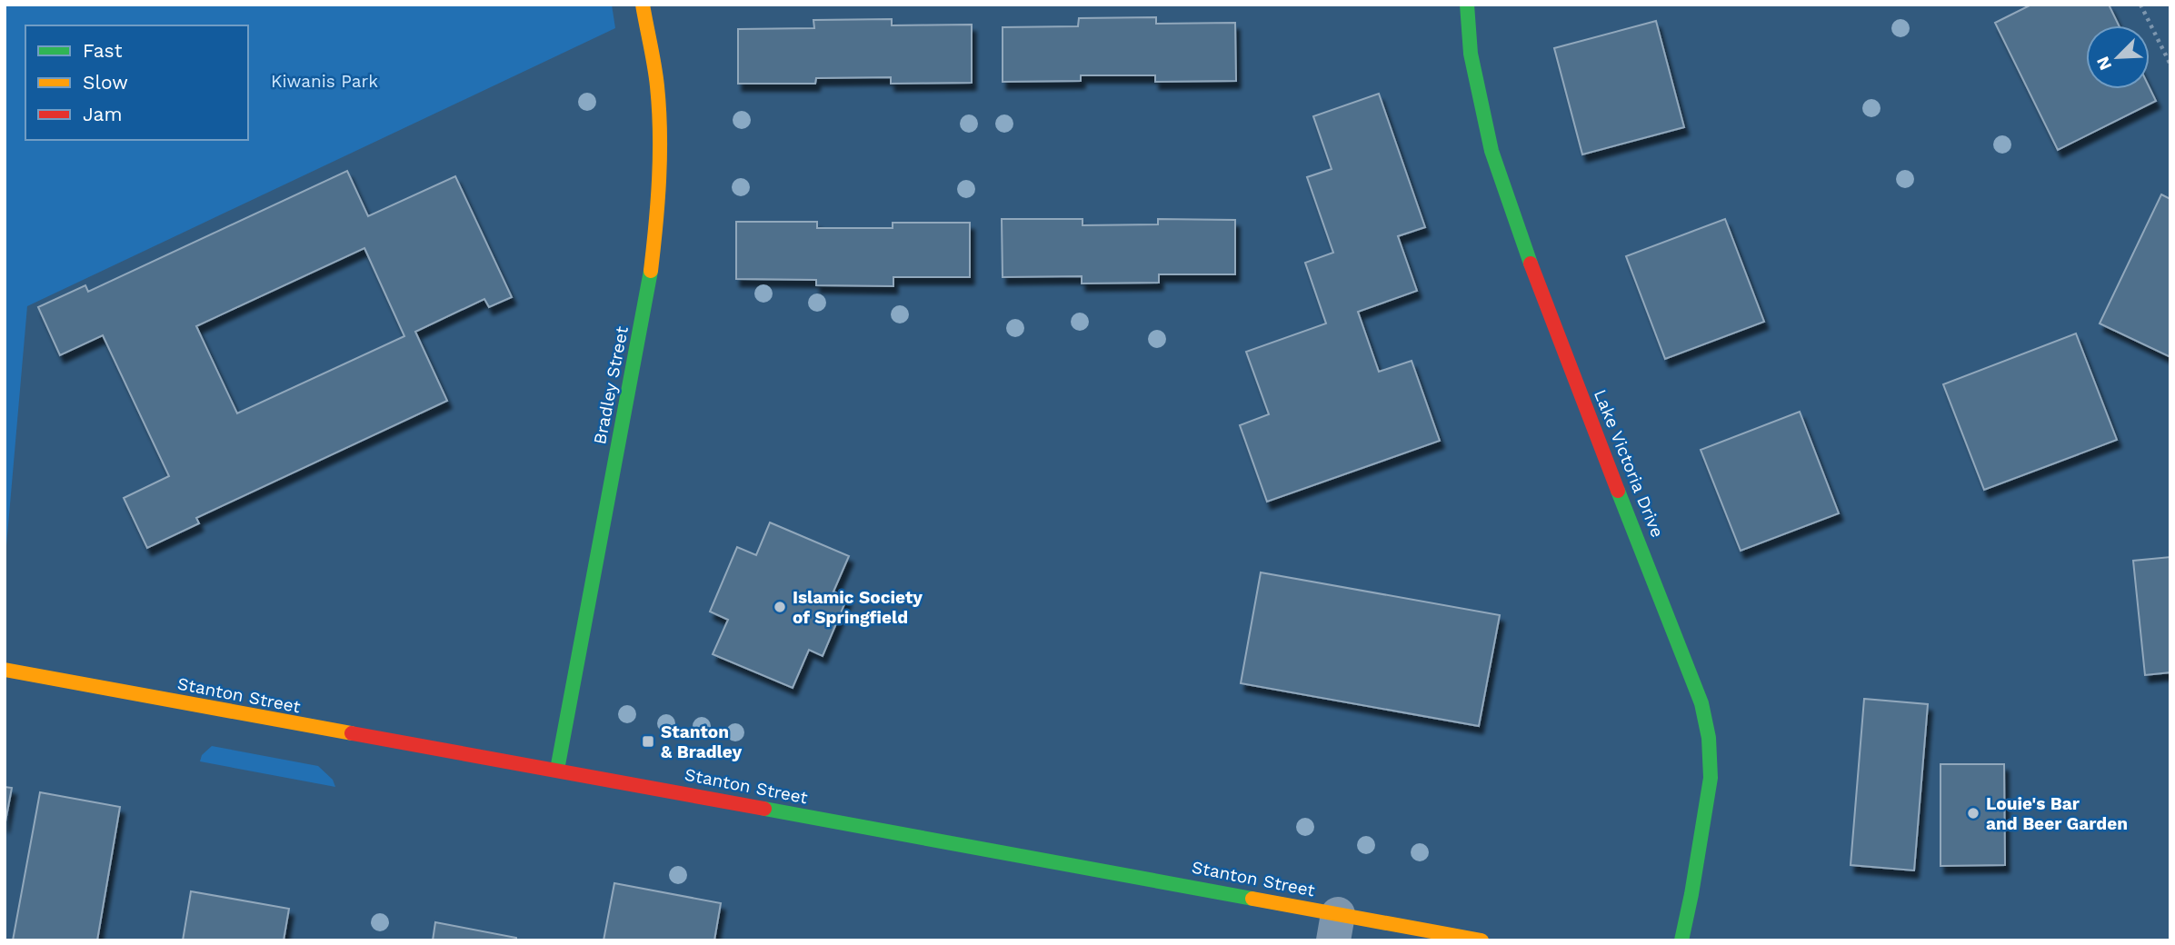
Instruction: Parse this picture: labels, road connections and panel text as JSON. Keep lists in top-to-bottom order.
{
  "streets": {
    "street": ["Bradley Street", "Lake Victoria Drive", "Stanton Street"]
  },
  "crossings": [
    ["Bradley Street", "Stanton Street"]
  ],
  "parks": ["Kiwanis Park"],
  "places": {
    "other": ["Islamic Society of Springfield", "Louie's Bar and Beer Garden"],
    "transit": ["Stanton & Bradley"]
  },
  "legend": ["Fast", "Slow", "Jam"],
  "north": "bottom left"
}
